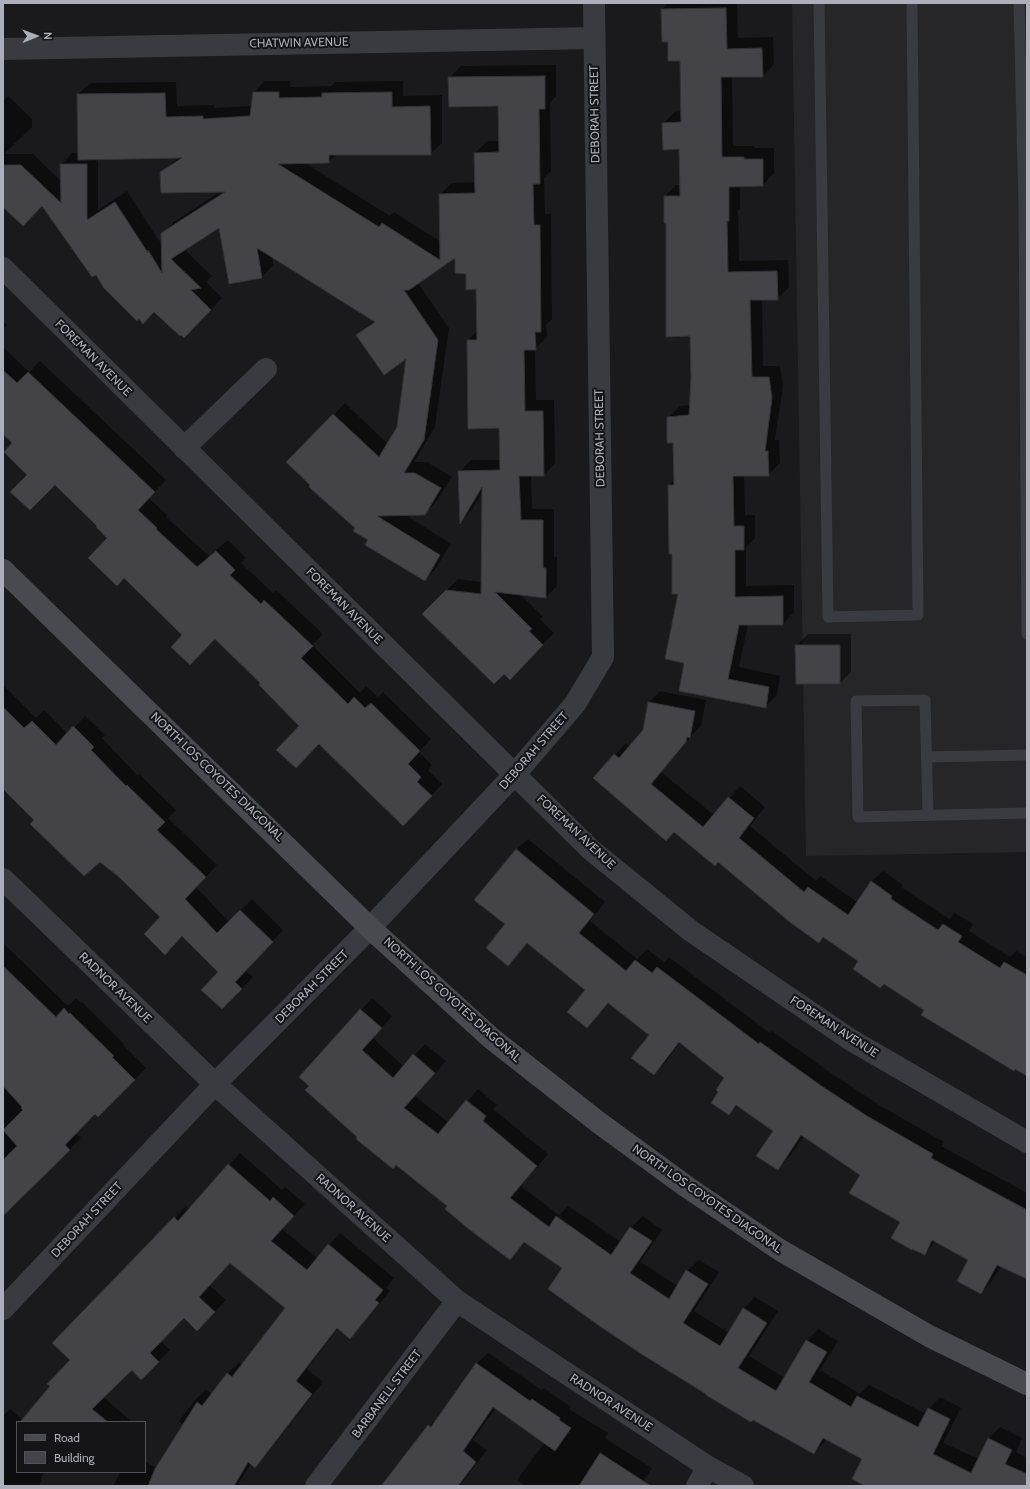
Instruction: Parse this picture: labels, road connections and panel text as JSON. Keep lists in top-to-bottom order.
{
  "streets": {
    "main road": ["NORTH LOS COYOTES DIAGONAL"],
    "street": [
      "CHATWIN AVENUE",
      "DEBORAH STREET",
      "FOREMAN AVENUE",
      "RADNOR AVENUE",
      "BARBANELL STREET"
    ]
  },
  "crossings": [
    ["CHATWIN AVENUE", "DEBORAH STREET"],
    ["DEBORAH STREET", "FOREMAN AVENUE"],
    ["DEBORAH STREET", "NORTH LOS COYOTES DIAGONAL"],
    ["DEBORAH STREET", "RADNOR AVENUE"],
    ["RADNOR AVENUE", "BARBANELL STREET"]
  ],
  "legend": ["Road", "Building"],
  "north": "right"
}
